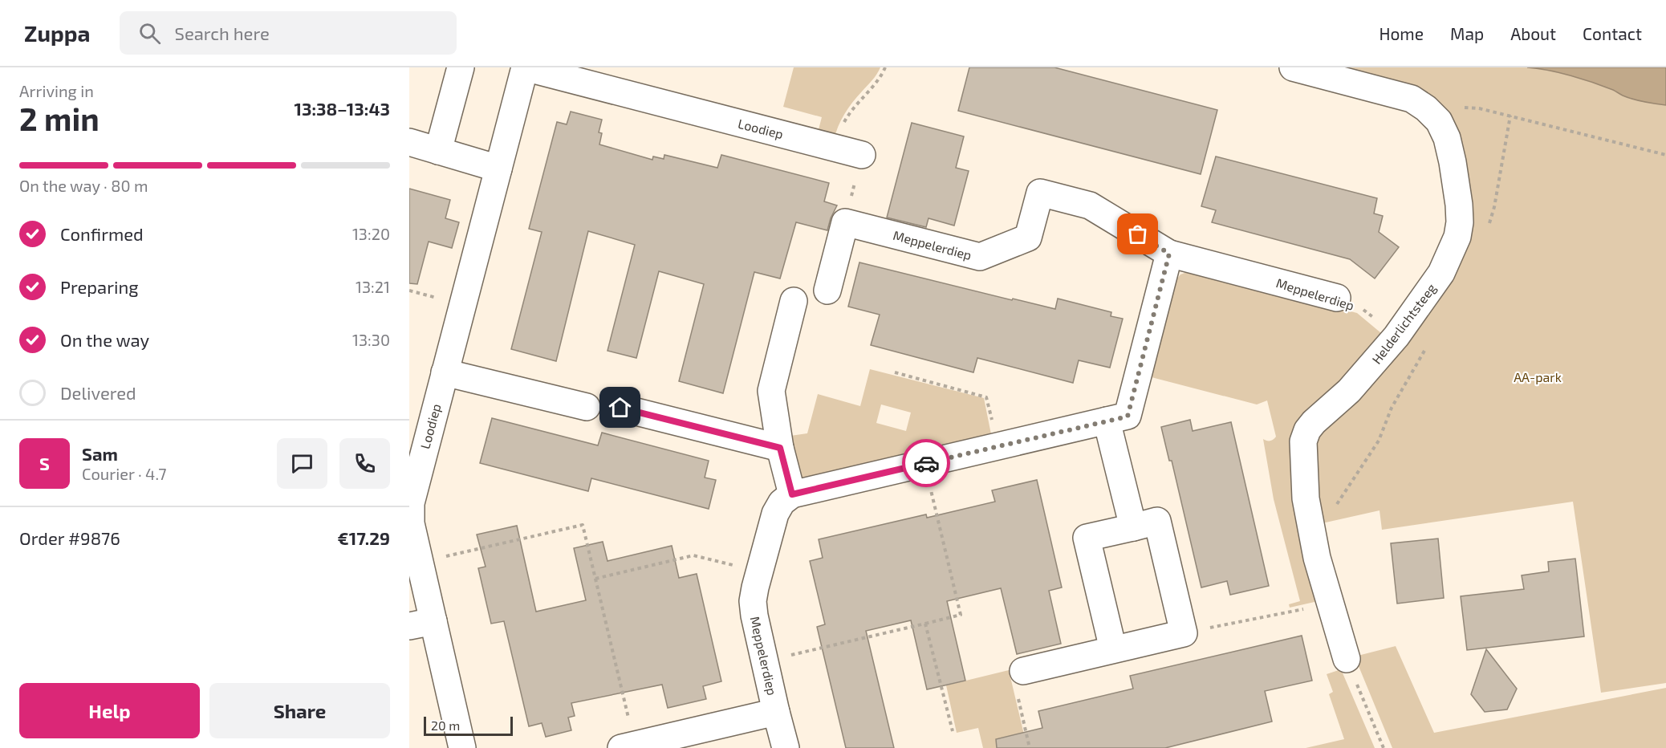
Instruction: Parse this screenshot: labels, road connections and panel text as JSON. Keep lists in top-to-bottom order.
{
  "streets": {
    "street": ["Loodiep", "Meppelerdiep", "Helderlichtsteeg"]
  },
  "crossings": [
    ["Meppelerdiep", "Helderlichtsteeg"]
  ],
  "parks": ["AA-park"],
  "scale_bar": "20 m",
  "page": {
    "header": "Zuppa",
    "search": "Search here",
    "nav": [
      "Home",
      "Map",
      "About",
      "Contact"
    ],
    "heading": ["2 min", "Arriving in", "13:38–13:43"],
    "panel": [
      "Sam",
      "Courier · 4.7",
      "Order #9876",
      "€17.29"
    ],
    "bar": "On the way · 80 m",
    "list": [
      ["Confirmed", "13:20"],
      ["Preparing", "13:21"],
      ["On the way", "13:30"],
      "Delivered"
    ],
    "round": "S",
    "buttons": ["Help", "Share"],
    "scale": "20 m"
  }
}
